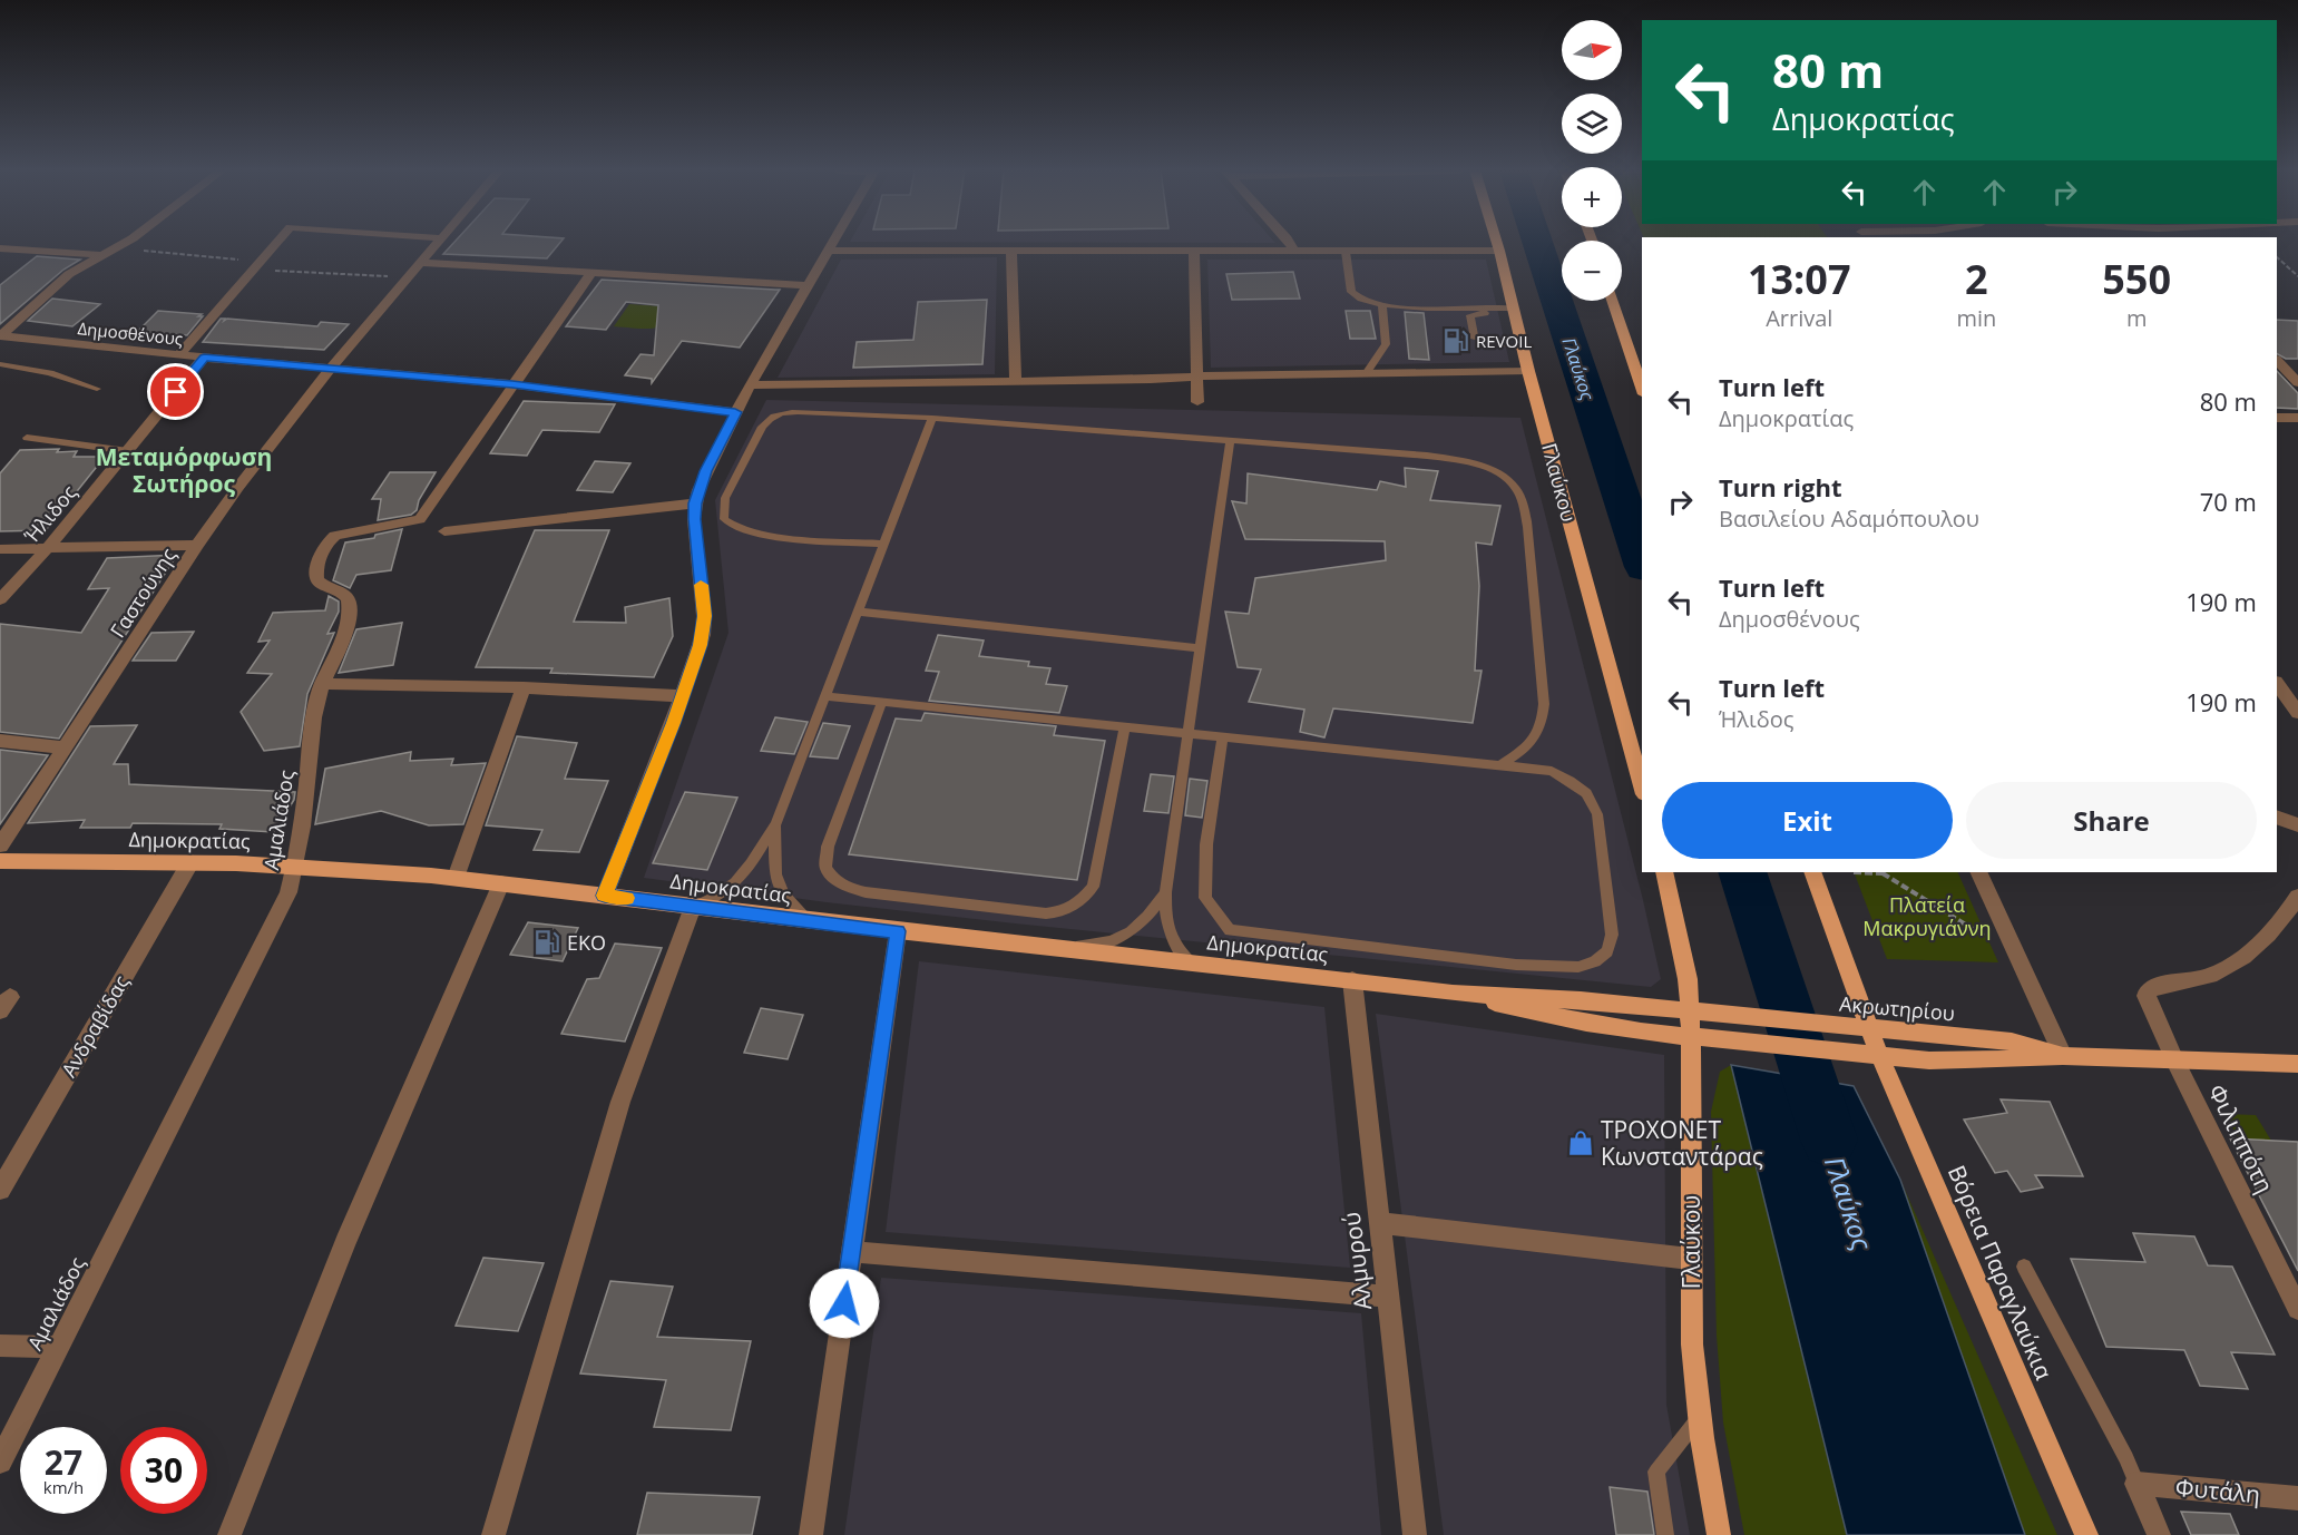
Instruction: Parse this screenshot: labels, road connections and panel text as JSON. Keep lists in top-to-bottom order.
{
  "streets": {
    "main road": [
      "Γλαύκου",
      "Δημοκρατίας",
      "Ακρωτηρίου",
      "Βόρεια Παραγλαύκια"
    ],
    "street": [
      "Δημοσθένους",
      "Ήλιδος",
      "Γαστούνης",
      "Αμαλιάδος",
      "Ανδραβίδας",
      "Φιλιππότη",
      "Αλμυρού",
      "Φυτάλη"
    ]
  },
  "crossings": [
    ["Δημοσθένους", "Ήλιδος"],
    ["Δημοσθένους", "Γαστούνης"],
    ["Δημοσθένους", "Αμαλιάδος"],
    ["Γλαύκου", "Δημοκρατίας"],
    ["Αμαλιάδος", "Δημοκρατίας"],
    ["Δημοκρατίας", "Ακρωτηρίου"],
    ["Δημοκρατίας", "Ανδραβίδας"],
    ["Δημοκρατίας", "Αλμυρού"],
    ["Ακρωτηρίου", "Φιλιππότη"],
    ["Ακρωτηρίου", "Βόρεια Παραγλαύκια"]
  ],
  "districts": ["Μεταμόρφωση Σωτήρος"],
  "water": ["Γλαύκος"],
  "parks": ["Πλατεία Μακρυγιάννη"],
  "places": {
    "fuel station": ["REVOIL", "EKO"],
    "shop": ["ΤΡΟΧΟΝΕΤ Κωνσταντάρας"]
  },
  "north": "right",
  "page": {
    "map_buttons": ["+", "−"],
    "turn": ["80 m", "Δημοκρατίας"],
    "eta": [
      "13:07",
      "Arrival",
      "2",
      "min",
      "550",
      "m"
    ],
    "list": [
      {
        "name": "Turn left",
        "note": "Δημοκρατίας",
        "value": "80 m"
      },
      {
        "name": "Turn right",
        "note": "Βασιλείου Αδαμόπουλου",
        "value": "70 m"
      },
      {
        "name": "Turn left",
        "note": "Δημοσθένους",
        "value": "190 m"
      },
      {
        "name": "Turn left",
        "note": "Ήλιδος",
        "value": "190 m"
      }
    ],
    "buttons": ["Exit", "Share"],
    "speed": "27 km/h",
    "limit": "30"
  }
}
